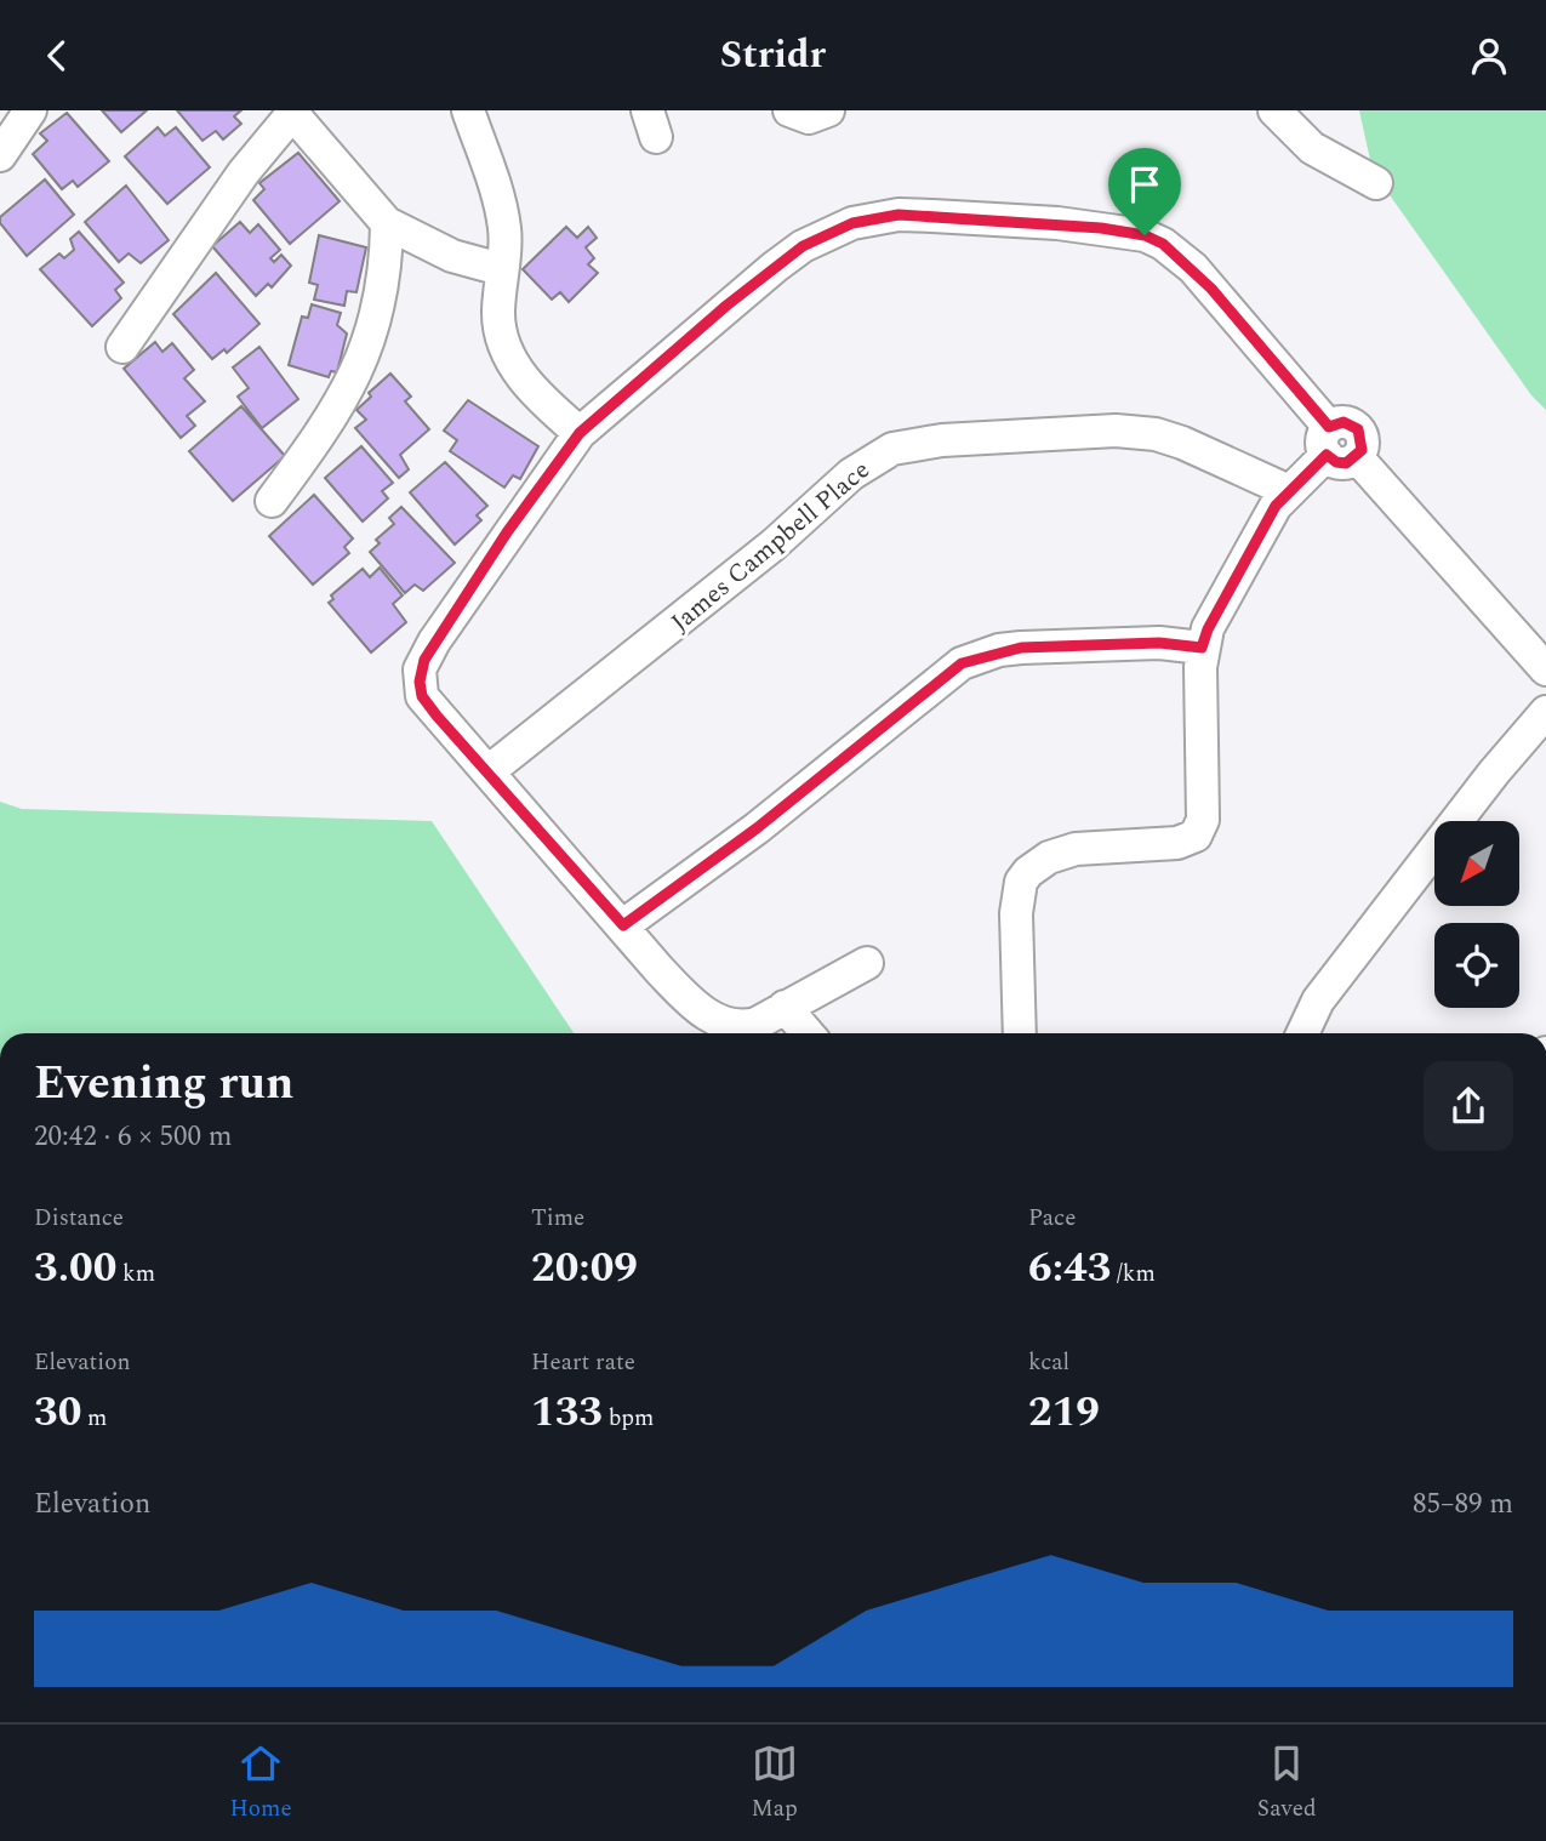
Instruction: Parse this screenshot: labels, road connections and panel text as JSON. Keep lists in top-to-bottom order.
{
  "streets": {
    "street": ["James Campbell Place"]
  },
  "north": "bottom left",
  "page": {
    "header": "Stridr",
    "heading": ["Evening run", "20:42 · 6 × 500 m"],
    "stats": [
      ["Distance", "3.00 km"],
      ["Time", "20:09"],
      ["Pace", "6:43 /km"],
      ["Elevation", "30 m"],
      ["Heart rate", "133 bpm"],
      ["kcal", "219"]
    ],
    "chart": ["Elevation", "85–89 m"],
    "tabs": ["Home", "Map", "Saved"]
  }
}
